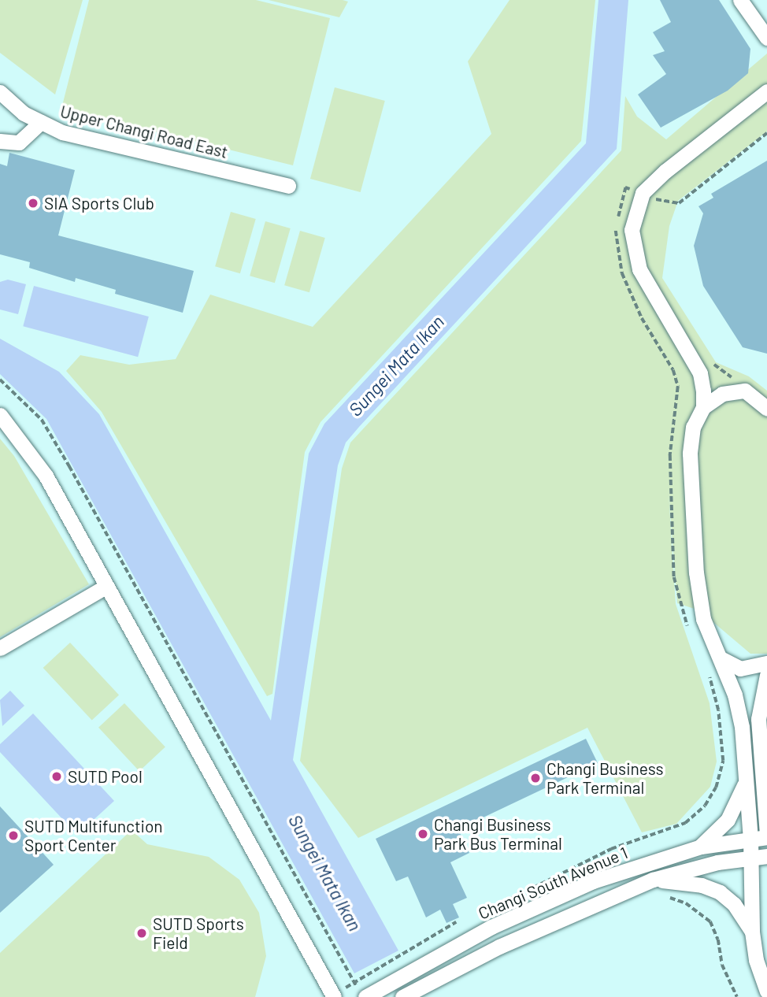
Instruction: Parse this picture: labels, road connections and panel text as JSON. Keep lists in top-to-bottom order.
{
  "streets": {
    "street": ["Upper Changi Road East", "Changi South Avenue 1"]
  },
  "water": ["Sungei Mata Ikan"],
  "places": [
    "SIA Sports Club",
    "SUTD Pool",
    "Changi Business Park Terminal",
    "Changi Business Park Bus Terminal",
    "SUTD Multifunction Sport Center",
    "SUTD Sports Field"
  ]
}
